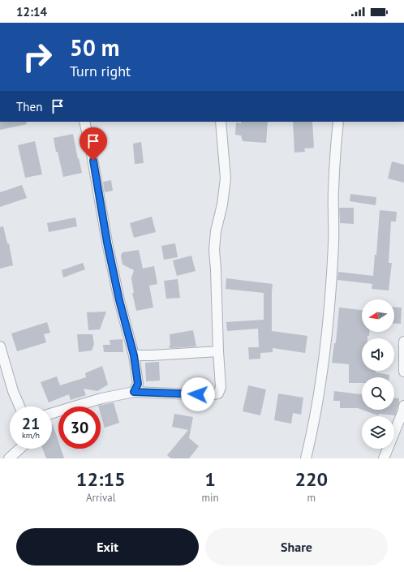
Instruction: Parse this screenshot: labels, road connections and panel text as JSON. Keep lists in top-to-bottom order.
{
  "north": "left",
  "page": {
    "status": "12:14",
    "turn": ["50 m", "Turn right"],
    "then": "Then",
    "speed": "21 km/h",
    "limit": "30",
    "eta": [
      "12:15",
      "Arrival",
      "1",
      "min",
      "220",
      "m"
    ],
    "buttons": ["Exit", "Share"]
  }
}
